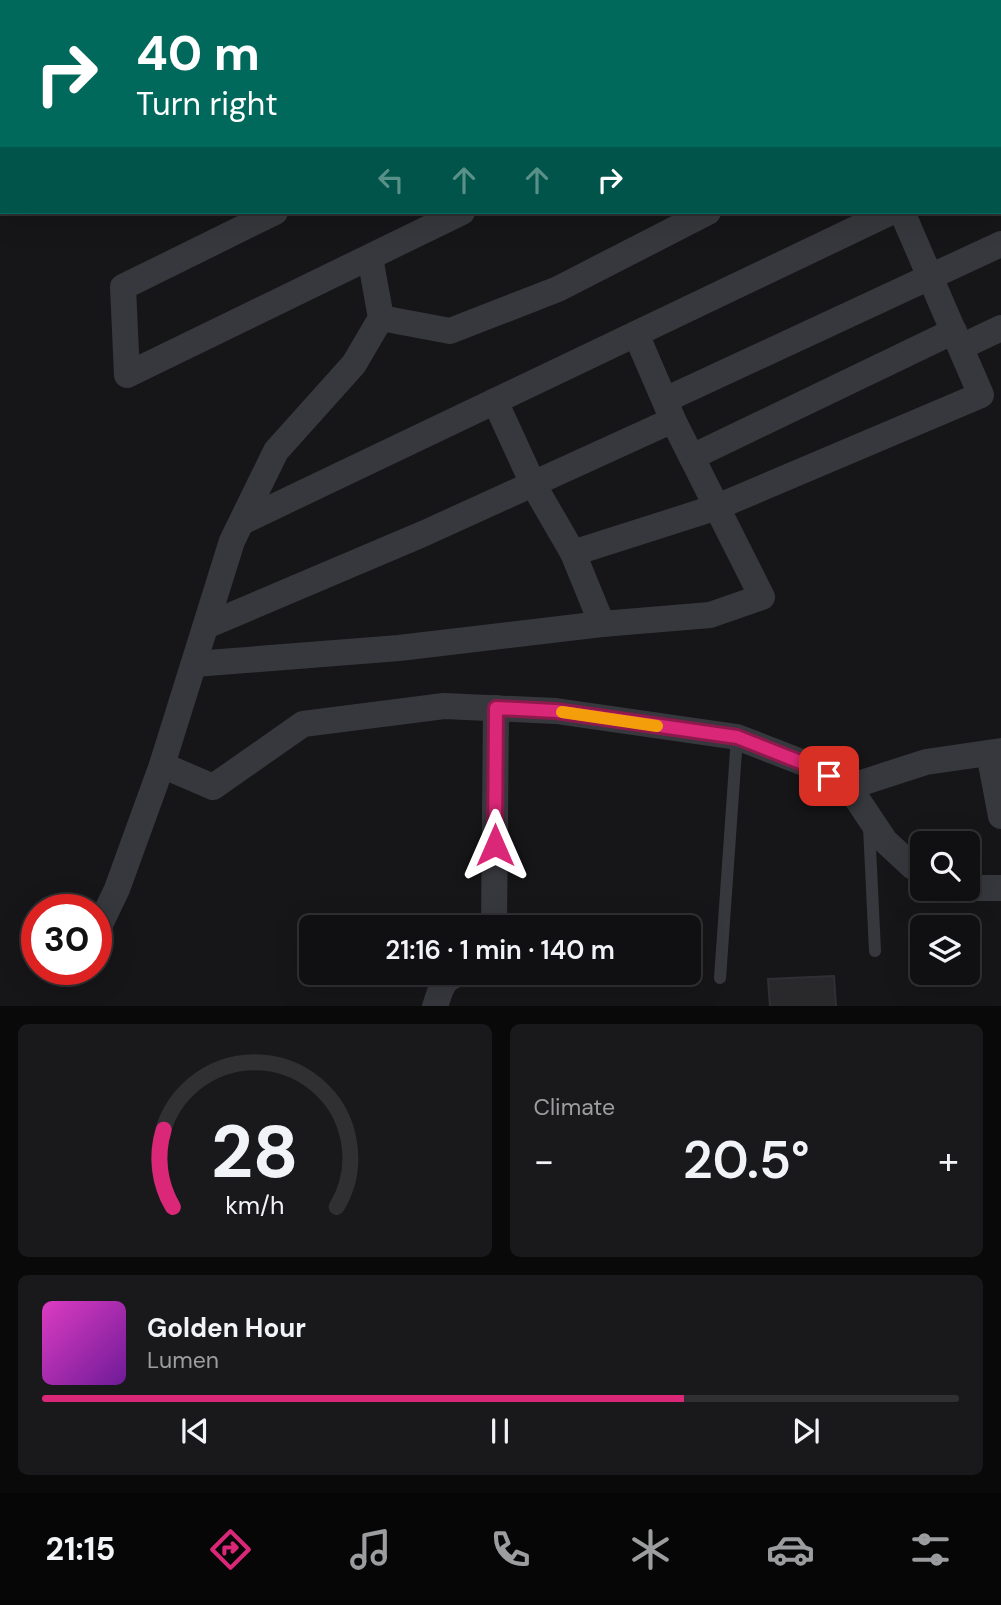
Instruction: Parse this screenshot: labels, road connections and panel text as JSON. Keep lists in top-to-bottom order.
{
  "page": {
    "turn": ["40 m", "Turn right"],
    "limit": "30",
    "trip": "21:16 · 1 min · 140 m",
    "tile": "Climate",
    "heat": ["−", "20.5°", "+"],
    "song": ["Golden Hour", "Lumen"],
    "tabs": "21:15",
    "gauge": ["28", "km/h"]
  }
}
